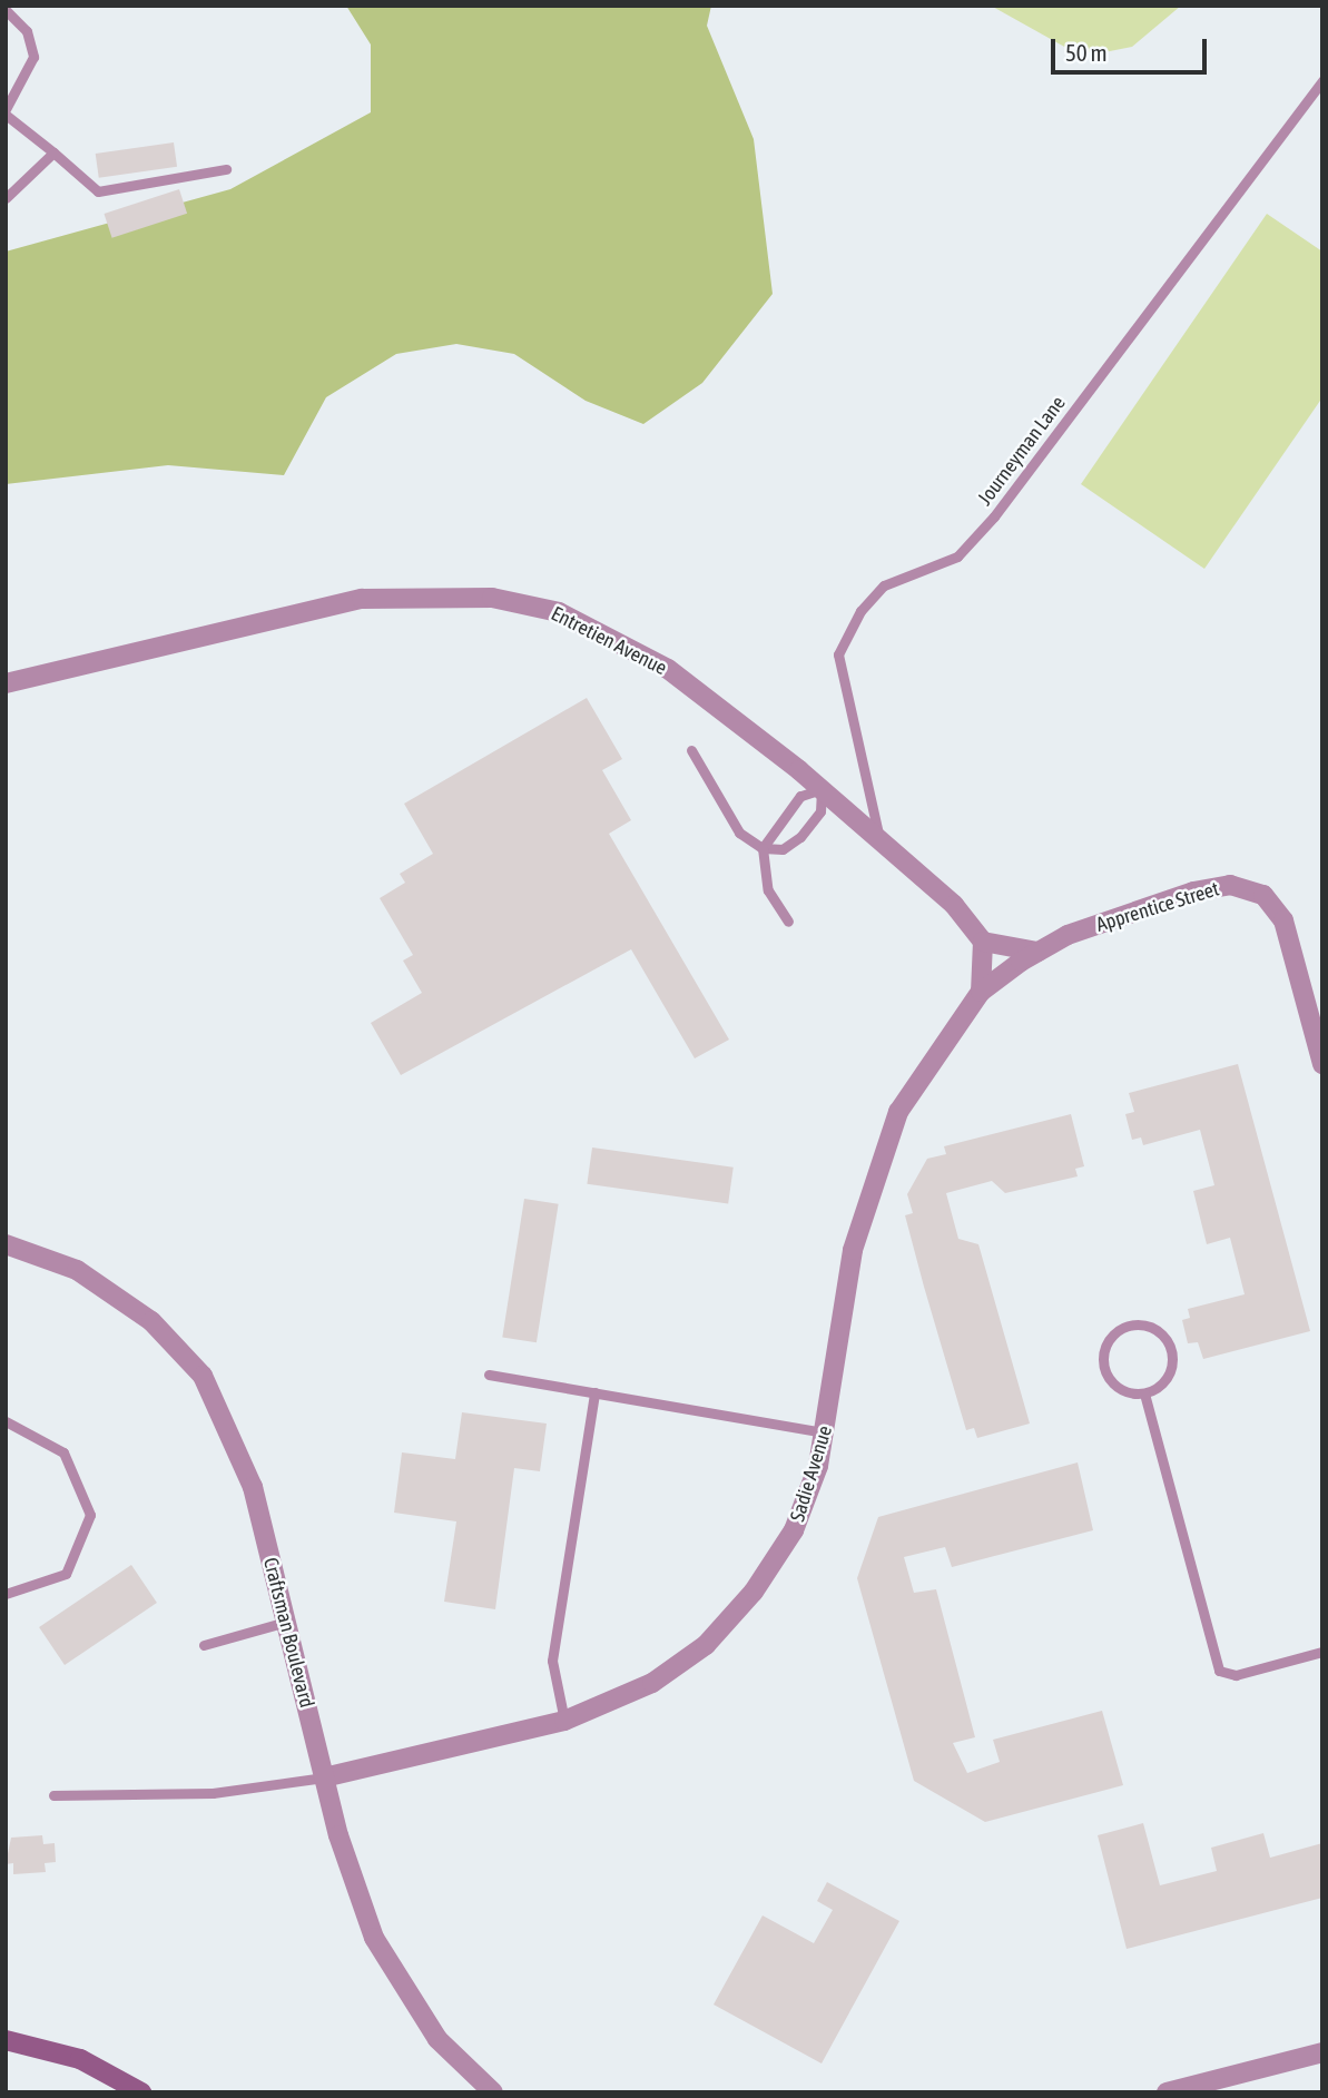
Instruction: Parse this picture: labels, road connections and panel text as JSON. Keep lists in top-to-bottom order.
{
  "streets": {
    "street": [
      "Entretien Avenue",
      "Apprentice Street",
      "Sadie Avenue",
      "Craftsman Boulevard"
    ],
    "lane": ["Journeyman Lane"]
  },
  "crossings": [
    ["Journeyman Lane", "Entretien Avenue"],
    ["Apprentice Street", "Sadie Avenue"],
    ["Sadie Avenue", "Craftsman Boulevard"]
  ],
  "scale_bar": "50 m"
}
